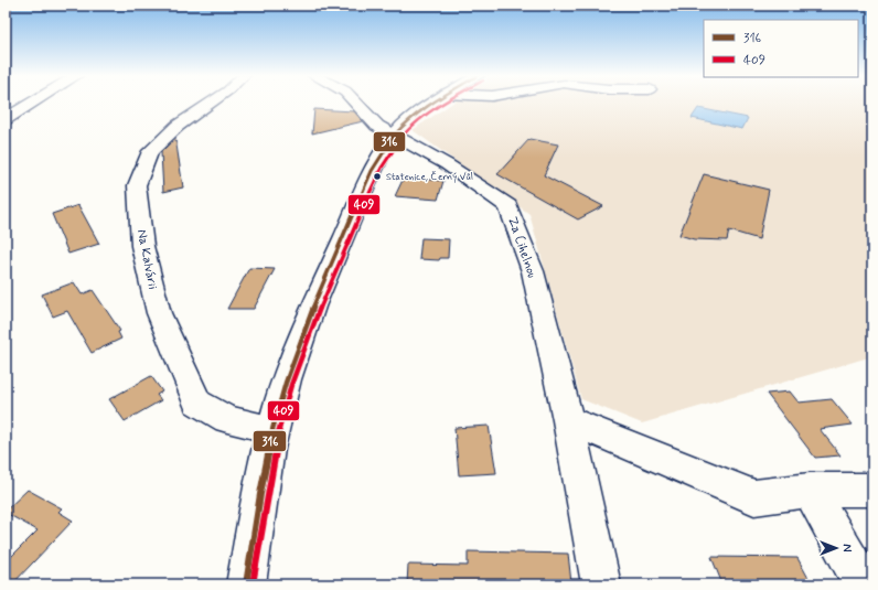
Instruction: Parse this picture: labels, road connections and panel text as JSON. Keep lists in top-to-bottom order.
{
  "streets": {
    "street": ["Za Cihelnou", "Na Kalvárii"]
  },
  "places": ["Statenice, Černý Vůl"],
  "lines": ["transit line 316", "transit line 409"],
  "legend": ["316", "409"],
  "north": "right"
}
